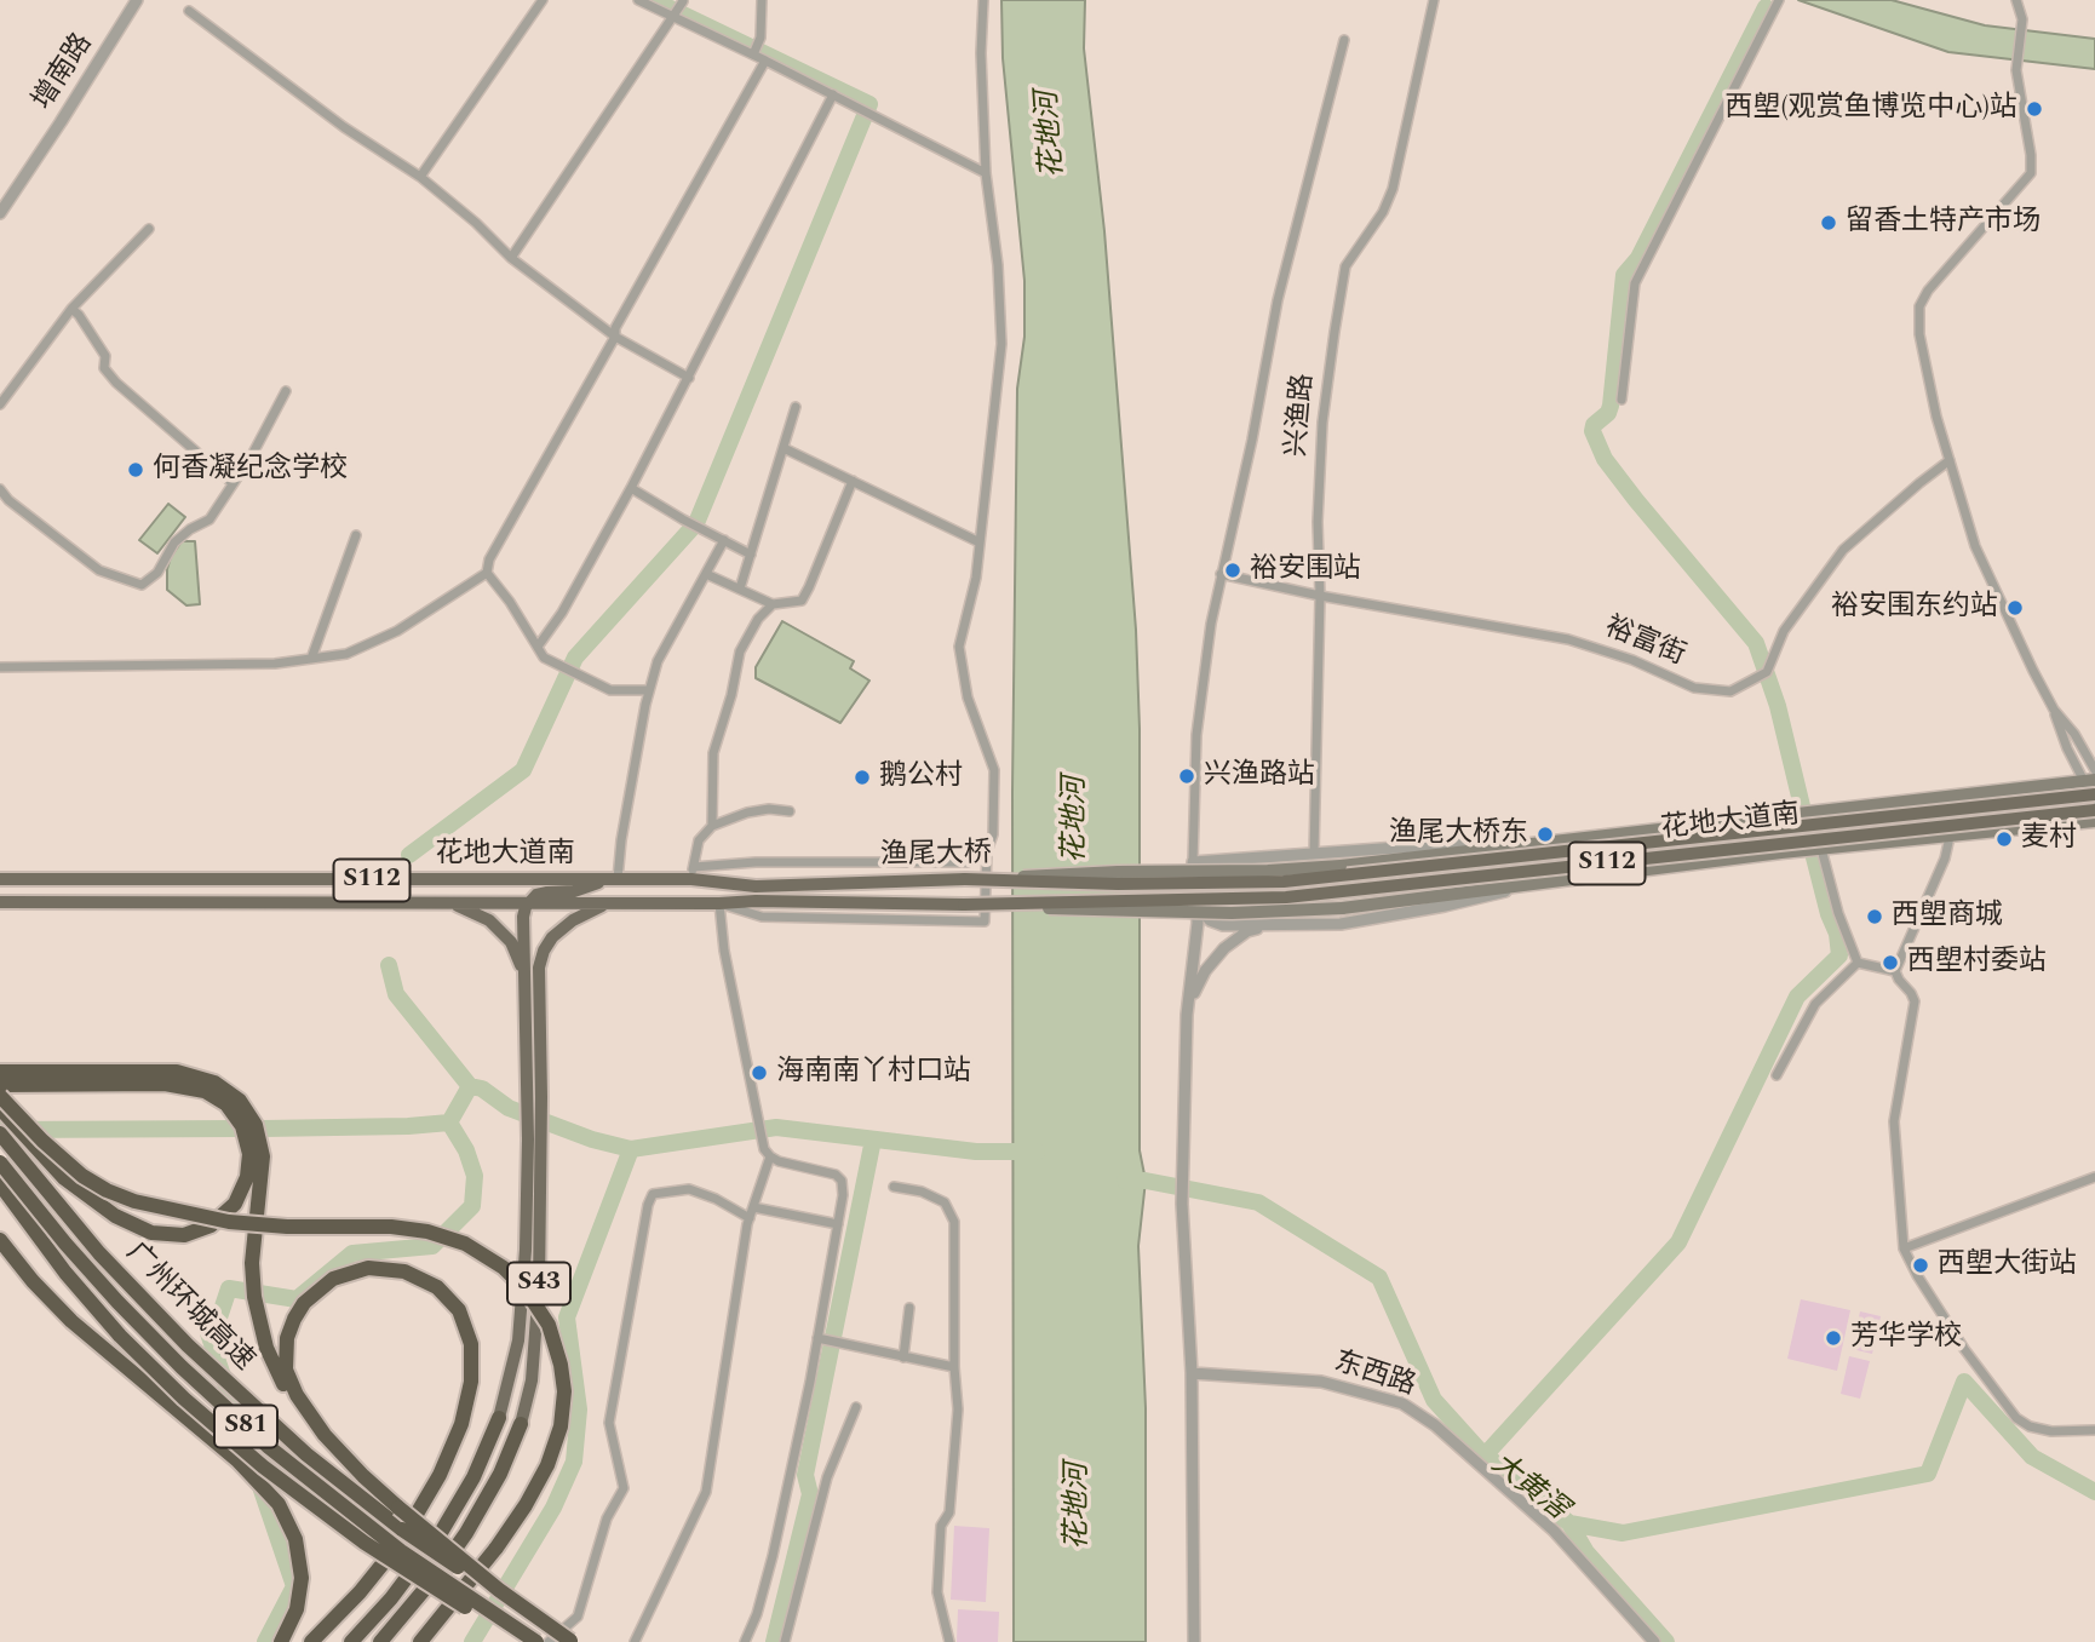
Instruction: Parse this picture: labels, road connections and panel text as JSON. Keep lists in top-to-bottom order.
{
  "streets": {
    "highway": ["S43", "广州环城高速", "S81"],
    "main road": ["花地大道南", "渔尾大桥", "S112"],
    "street": [
      "增南路",
      "兴渔路",
      "裕富街",
      "东西路"
    ]
  },
  "crossings": [
    ["兴渔路", "裕富街"],
    ["兴渔路", "花地大道南"],
    ["花地大道南", "渔尾大桥"],
    ["花地大道南", "S43"]
  ],
  "water": ["花地河", "大黄滘"],
  "places": [
    "西塱(观赏鱼博览中心)站",
    "留香土特产市场",
    "何香凝纪念学校",
    "裕安围站",
    "裕安围东约站",
    "兴渔路站",
    "鹅公村",
    "渔尾大桥东",
    "麦村",
    "西塱商城",
    "西塱村委站",
    "海南南丫村口站",
    "西塱大街站",
    "芳华学校"
  ]
}
